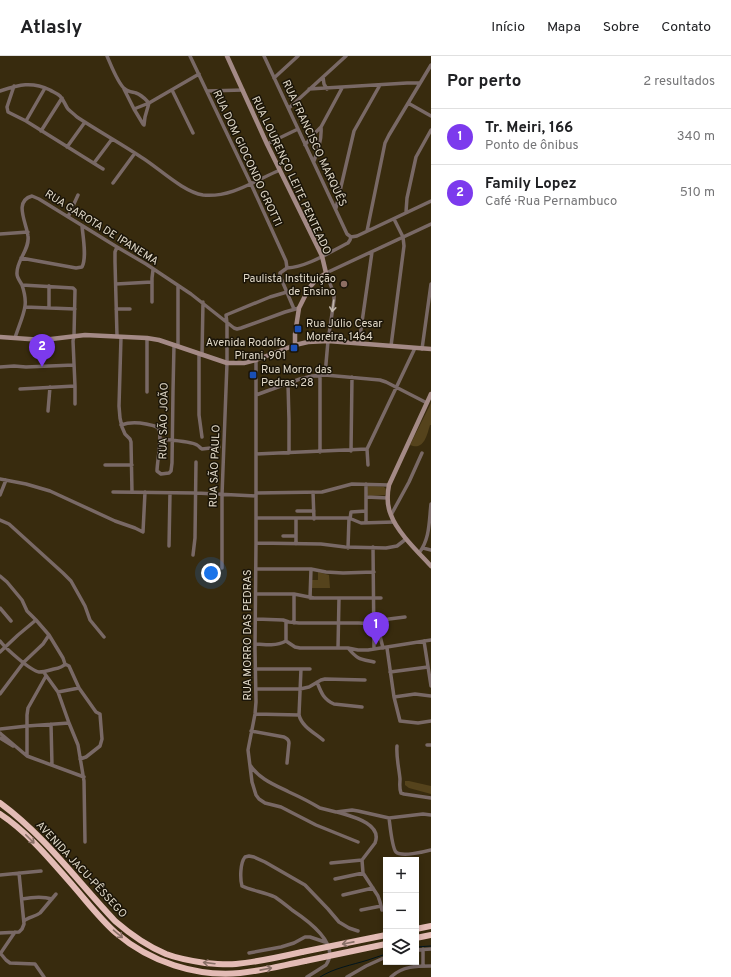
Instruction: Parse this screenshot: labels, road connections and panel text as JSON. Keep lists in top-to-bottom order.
{
  "streets": {
    "highway": ["AVENIDA JACU-PÊSSEGO"],
    "main road": ["RUA LOURENÇO LEITE PENTEADO"],
    "street": [
      "RUA FRANCISCO MARQUÊS",
      "RUA DOM GIOCONDO GROTTI",
      "RUA GAROTA DE IPANEMA",
      "RUA SÃO JOÃO",
      "RUA SÃO PAULO",
      "RUA MORRO DAS PEDRAS"
    ]
  },
  "crossings": [
    ["RUA GAROTA DE IPANEMA", "RUA SÃO JOÃO"],
    ["RUA GAROTA DE IPANEMA", "RUA SÃO PAULO"]
  ],
  "places": {
    "other": ["Paulista Instituição de Ensino"],
    "transit": ["Rua Júlio Cesar Moreira, 1464", "Avenida Rodolfo Pirani, 901", "Rua Morro das Pedras, 28"]
  },
  "page": {
    "header": "Atlasly",
    "nav": [
      "Início",
      "Mapa",
      "Sobre",
      "Contato"
    ],
    "heading": ["Por perto", "2 resultados"],
    "list": [
      {
        "mark": "1",
        "name": "Tr. Meiri, 166",
        "note": "Ponto de ônibus",
        "value": "340 m"
      },
      {
        "mark": "2",
        "name": "Family Lopez",
        "note": "Café · Rua Pernambuco",
        "value": "510 m"
      }
    ],
    "pins": ["2", "1"],
    "map_buttons": ["+", "−"]
  }
}
